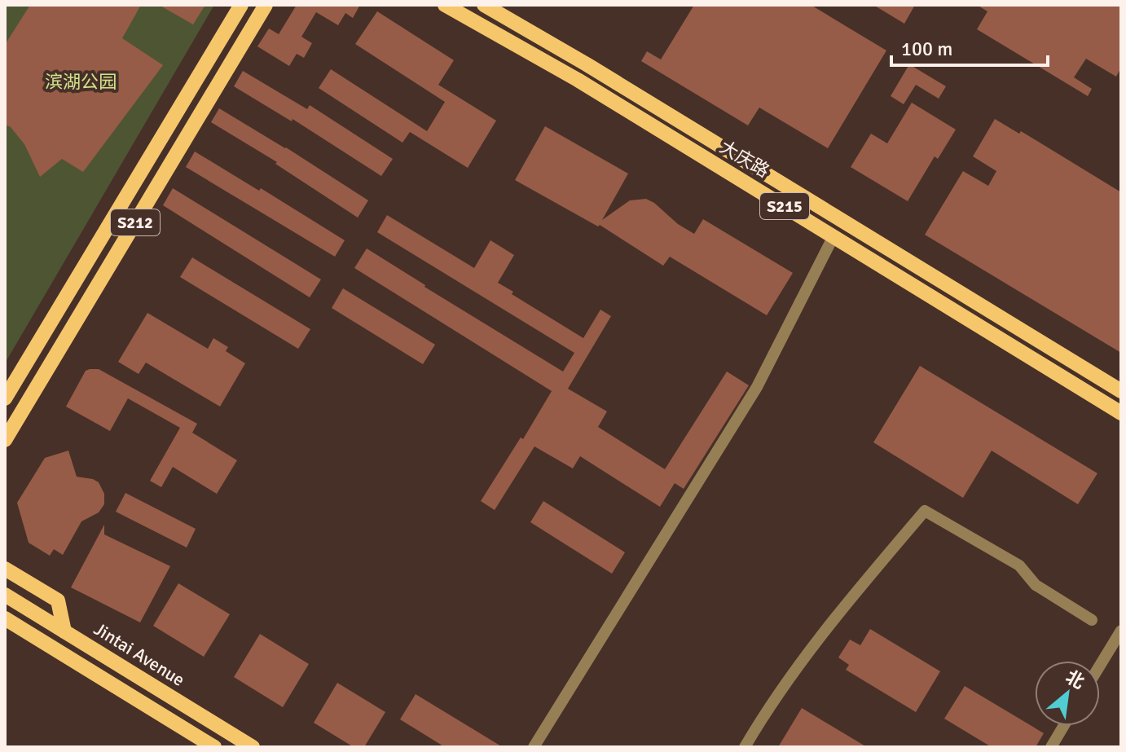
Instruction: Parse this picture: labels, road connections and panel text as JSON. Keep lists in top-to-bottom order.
{
  "streets": {
    "main road": [
      "大庆路",
      "S215",
      "S212",
      "Jintai Avenue"
    ]
  },
  "parks": ["滨湖公园"],
  "scale_bar": "100 m",
  "north": "top right"
}
